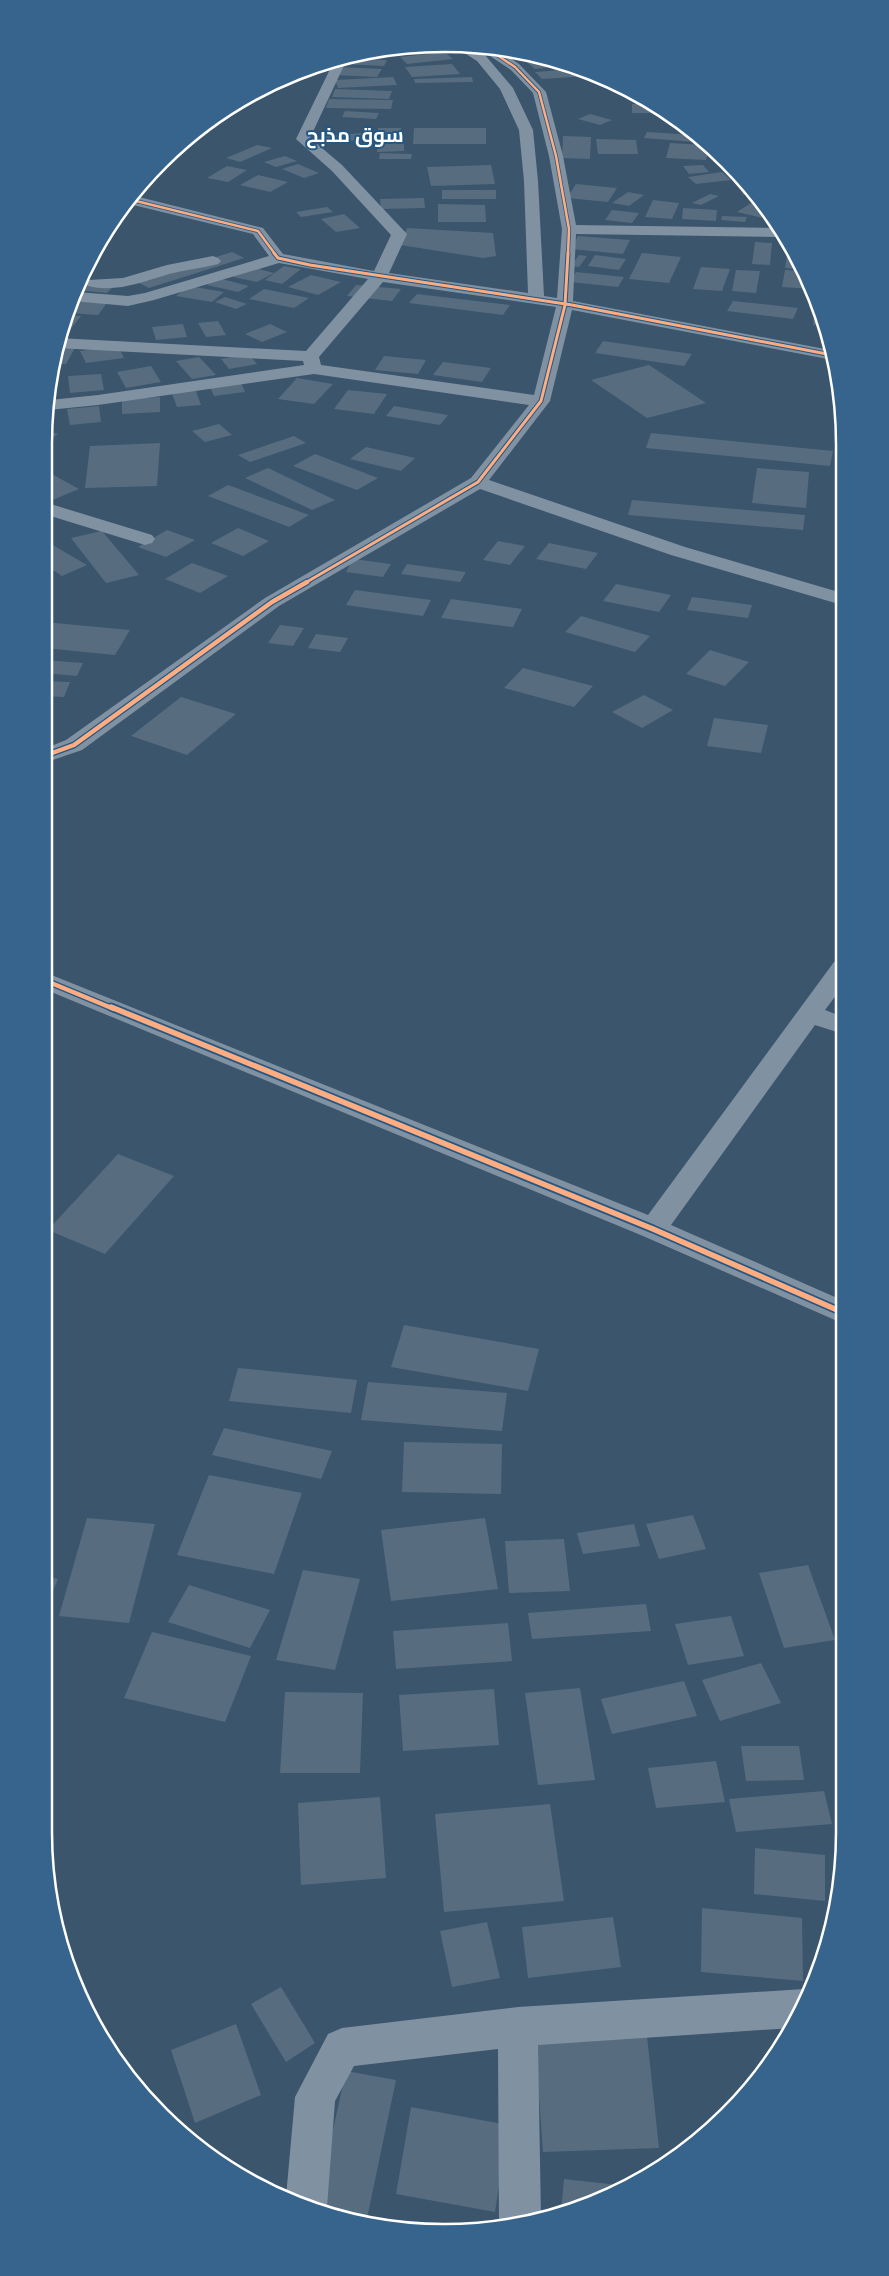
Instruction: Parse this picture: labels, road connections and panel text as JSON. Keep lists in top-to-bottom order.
{
  "districts": ["سوق مذبح"]
}
